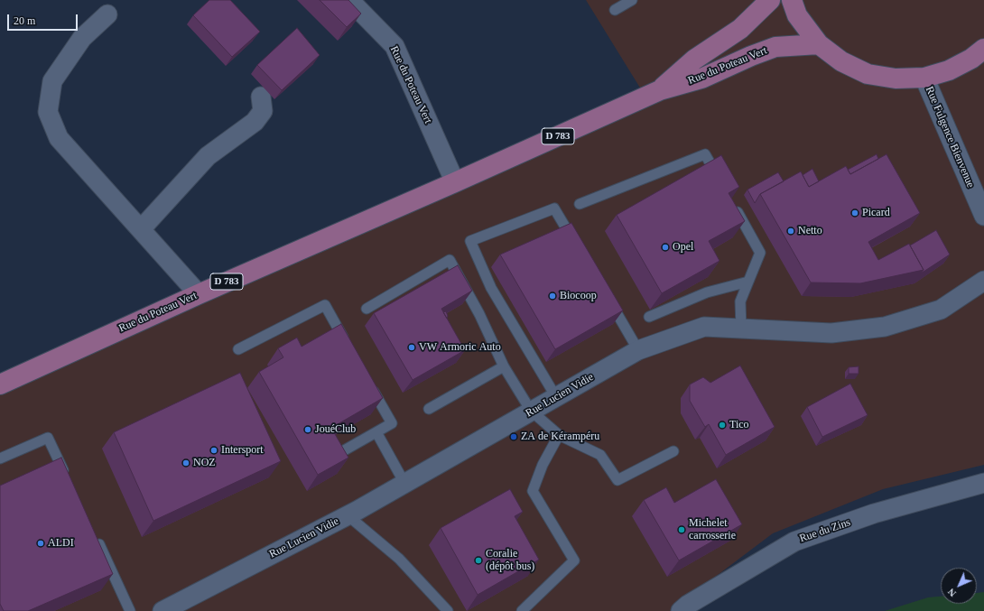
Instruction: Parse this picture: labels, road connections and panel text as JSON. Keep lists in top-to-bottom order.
{
  "streets": {
    "main road": ["Rue du Poteau Vert", "D 783"],
    "street": ["Rue Fulgence Bienvenue", "Rue Lucien Vidie", "Rue du Zins"]
  },
  "places": [
    "Picard",
    "Netto",
    "Opel",
    "Biocoop",
    "VW Armoric Auto",
    "Tico",
    "JouéClub",
    "ZA de Kérampéru",
    "Intersport",
    "NOZ",
    "Michelet carrosserie",
    "ALDI",
    "Coralie (dépôt bus)"
  ],
  "scale_bar": "20 m",
  "north": "bottom left"
}
